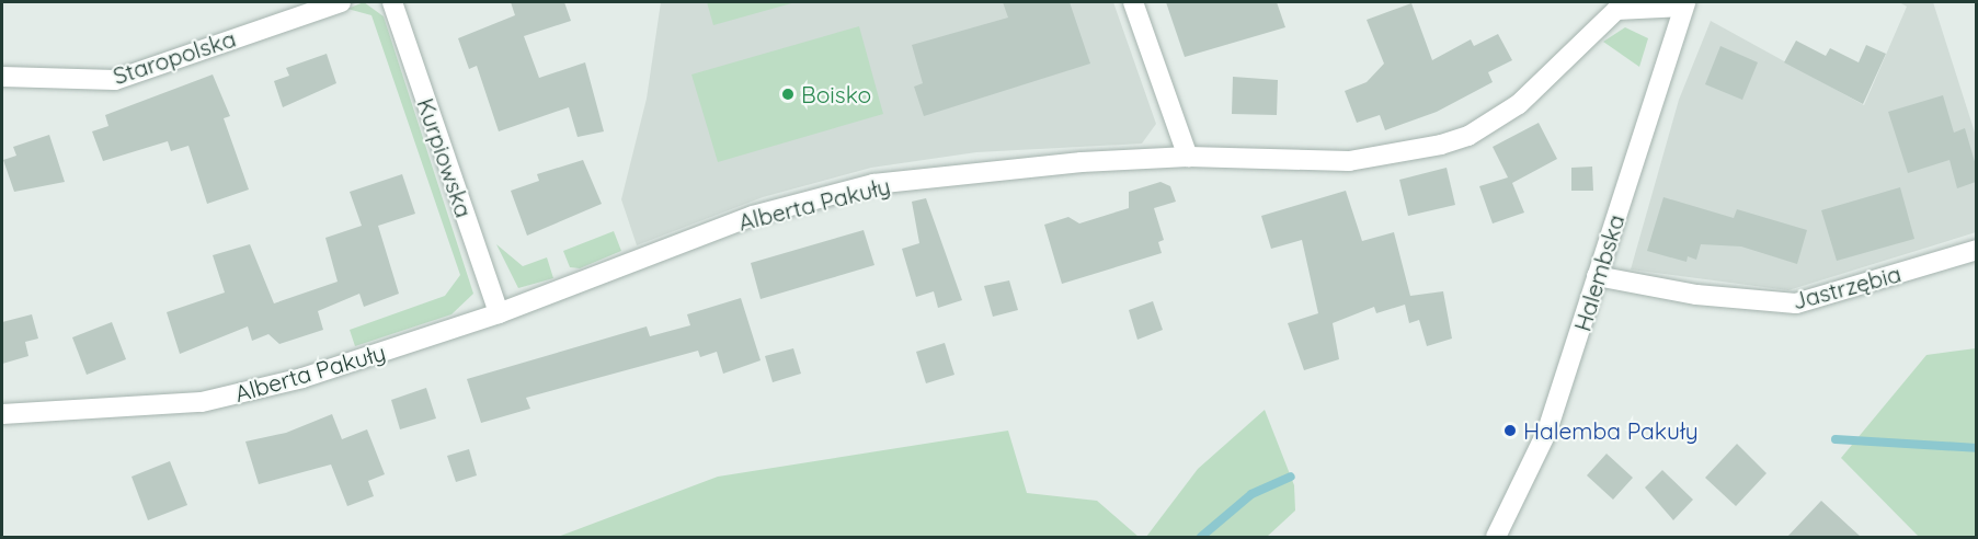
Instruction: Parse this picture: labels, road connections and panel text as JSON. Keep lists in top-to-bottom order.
{
  "streets": {
    "street": [
      "Staropolska",
      "Kurpiowska",
      "Alberta Pakuły",
      "Halembska",
      "Jastrzębia"
    ]
  },
  "crossings": [
    ["Kurpiowska", "Alberta Pakuły"],
    ["Alberta Pakuły", "Halembska"],
    ["Halembska", "Jastrzębia"]
  ],
  "places": ["Boisko", "Halemba Pakuły"]
}
